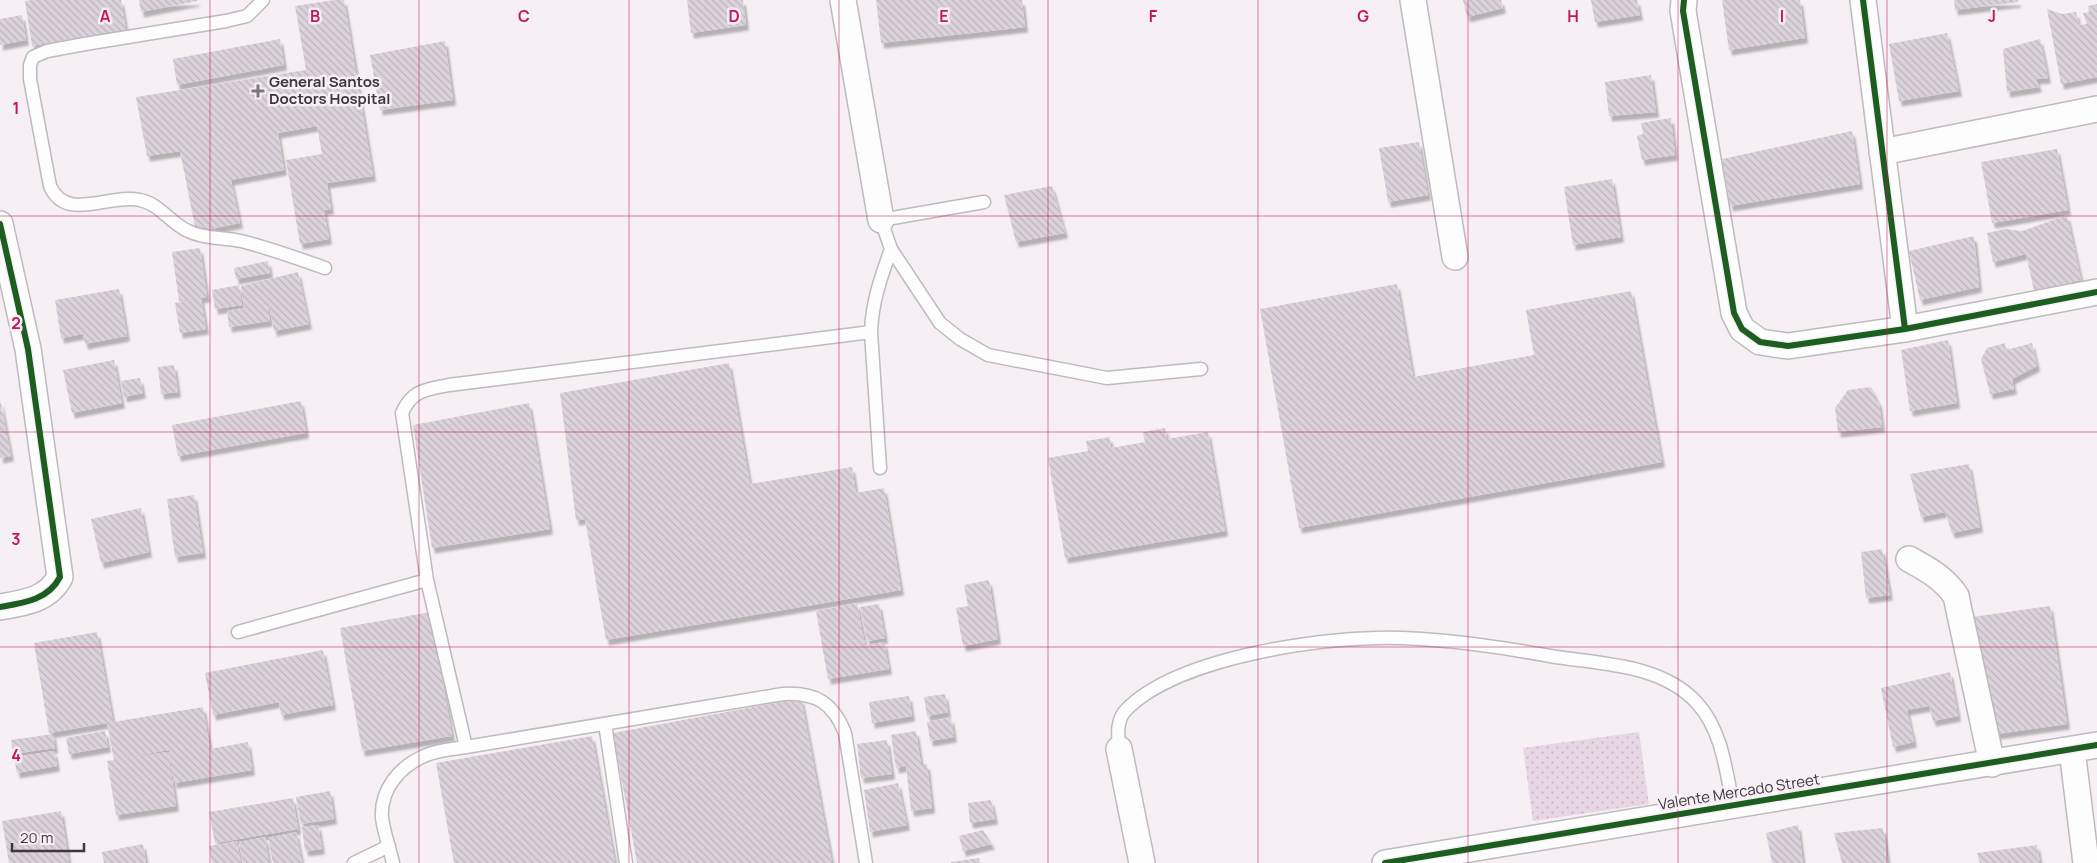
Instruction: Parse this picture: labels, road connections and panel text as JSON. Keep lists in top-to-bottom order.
{
  "streets": {
    "street": ["Valente Mercado Street"]
  },
  "places": {
    "health": ["General Santos Doctors Hospital"]
  },
  "scale_bar": "20 m",
  "grid": {
    "columns": [
      "A",
      "B",
      "C",
      "D",
      "E",
      "F",
      "G",
      "H",
      "I",
      "J"
    ],
    "rows": [
      "1",
      "2",
      "3",
      "4"
    ]
  }
}
